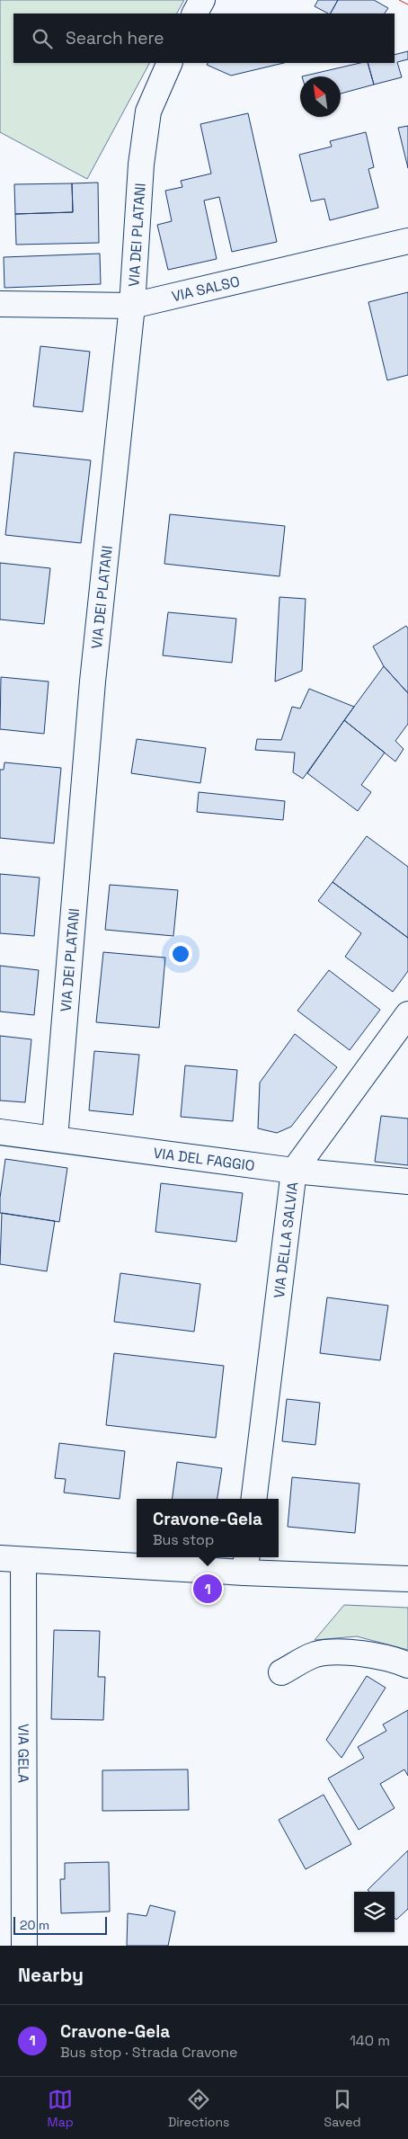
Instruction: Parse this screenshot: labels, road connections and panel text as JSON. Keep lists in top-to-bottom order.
{
  "streets": {
    "street": [
      "VIA DEI PLATANI",
      "VIA SALSO",
      "VIA DEL FAGGIO",
      "VIA DELLA SALVIA",
      "VIA GELA"
    ]
  },
  "crossings": [
    ["VIA DEI PLATANI", "VIA SALSO"],
    ["VIA DEI PLATANI", "VIA DEL FAGGIO"],
    ["VIA DEL FAGGIO", "VIA DELLA SALVIA"]
  ],
  "scale_bar": "20 m",
  "north": "top left",
  "page": {
    "search": "Search here",
    "popup": ["Cravone-Gela", "Bus stop"],
    "pins": "1",
    "scale": "20 m",
    "heading": "Nearby",
    "list": [
      {
        "mark": "1",
        "name": "Cravone-Gela",
        "note": "Bus stop · Strada Cravone",
        "value": "140 m"
      }
    ],
    "nav": ["Map", "Directions", "Saved"]
  }
}
